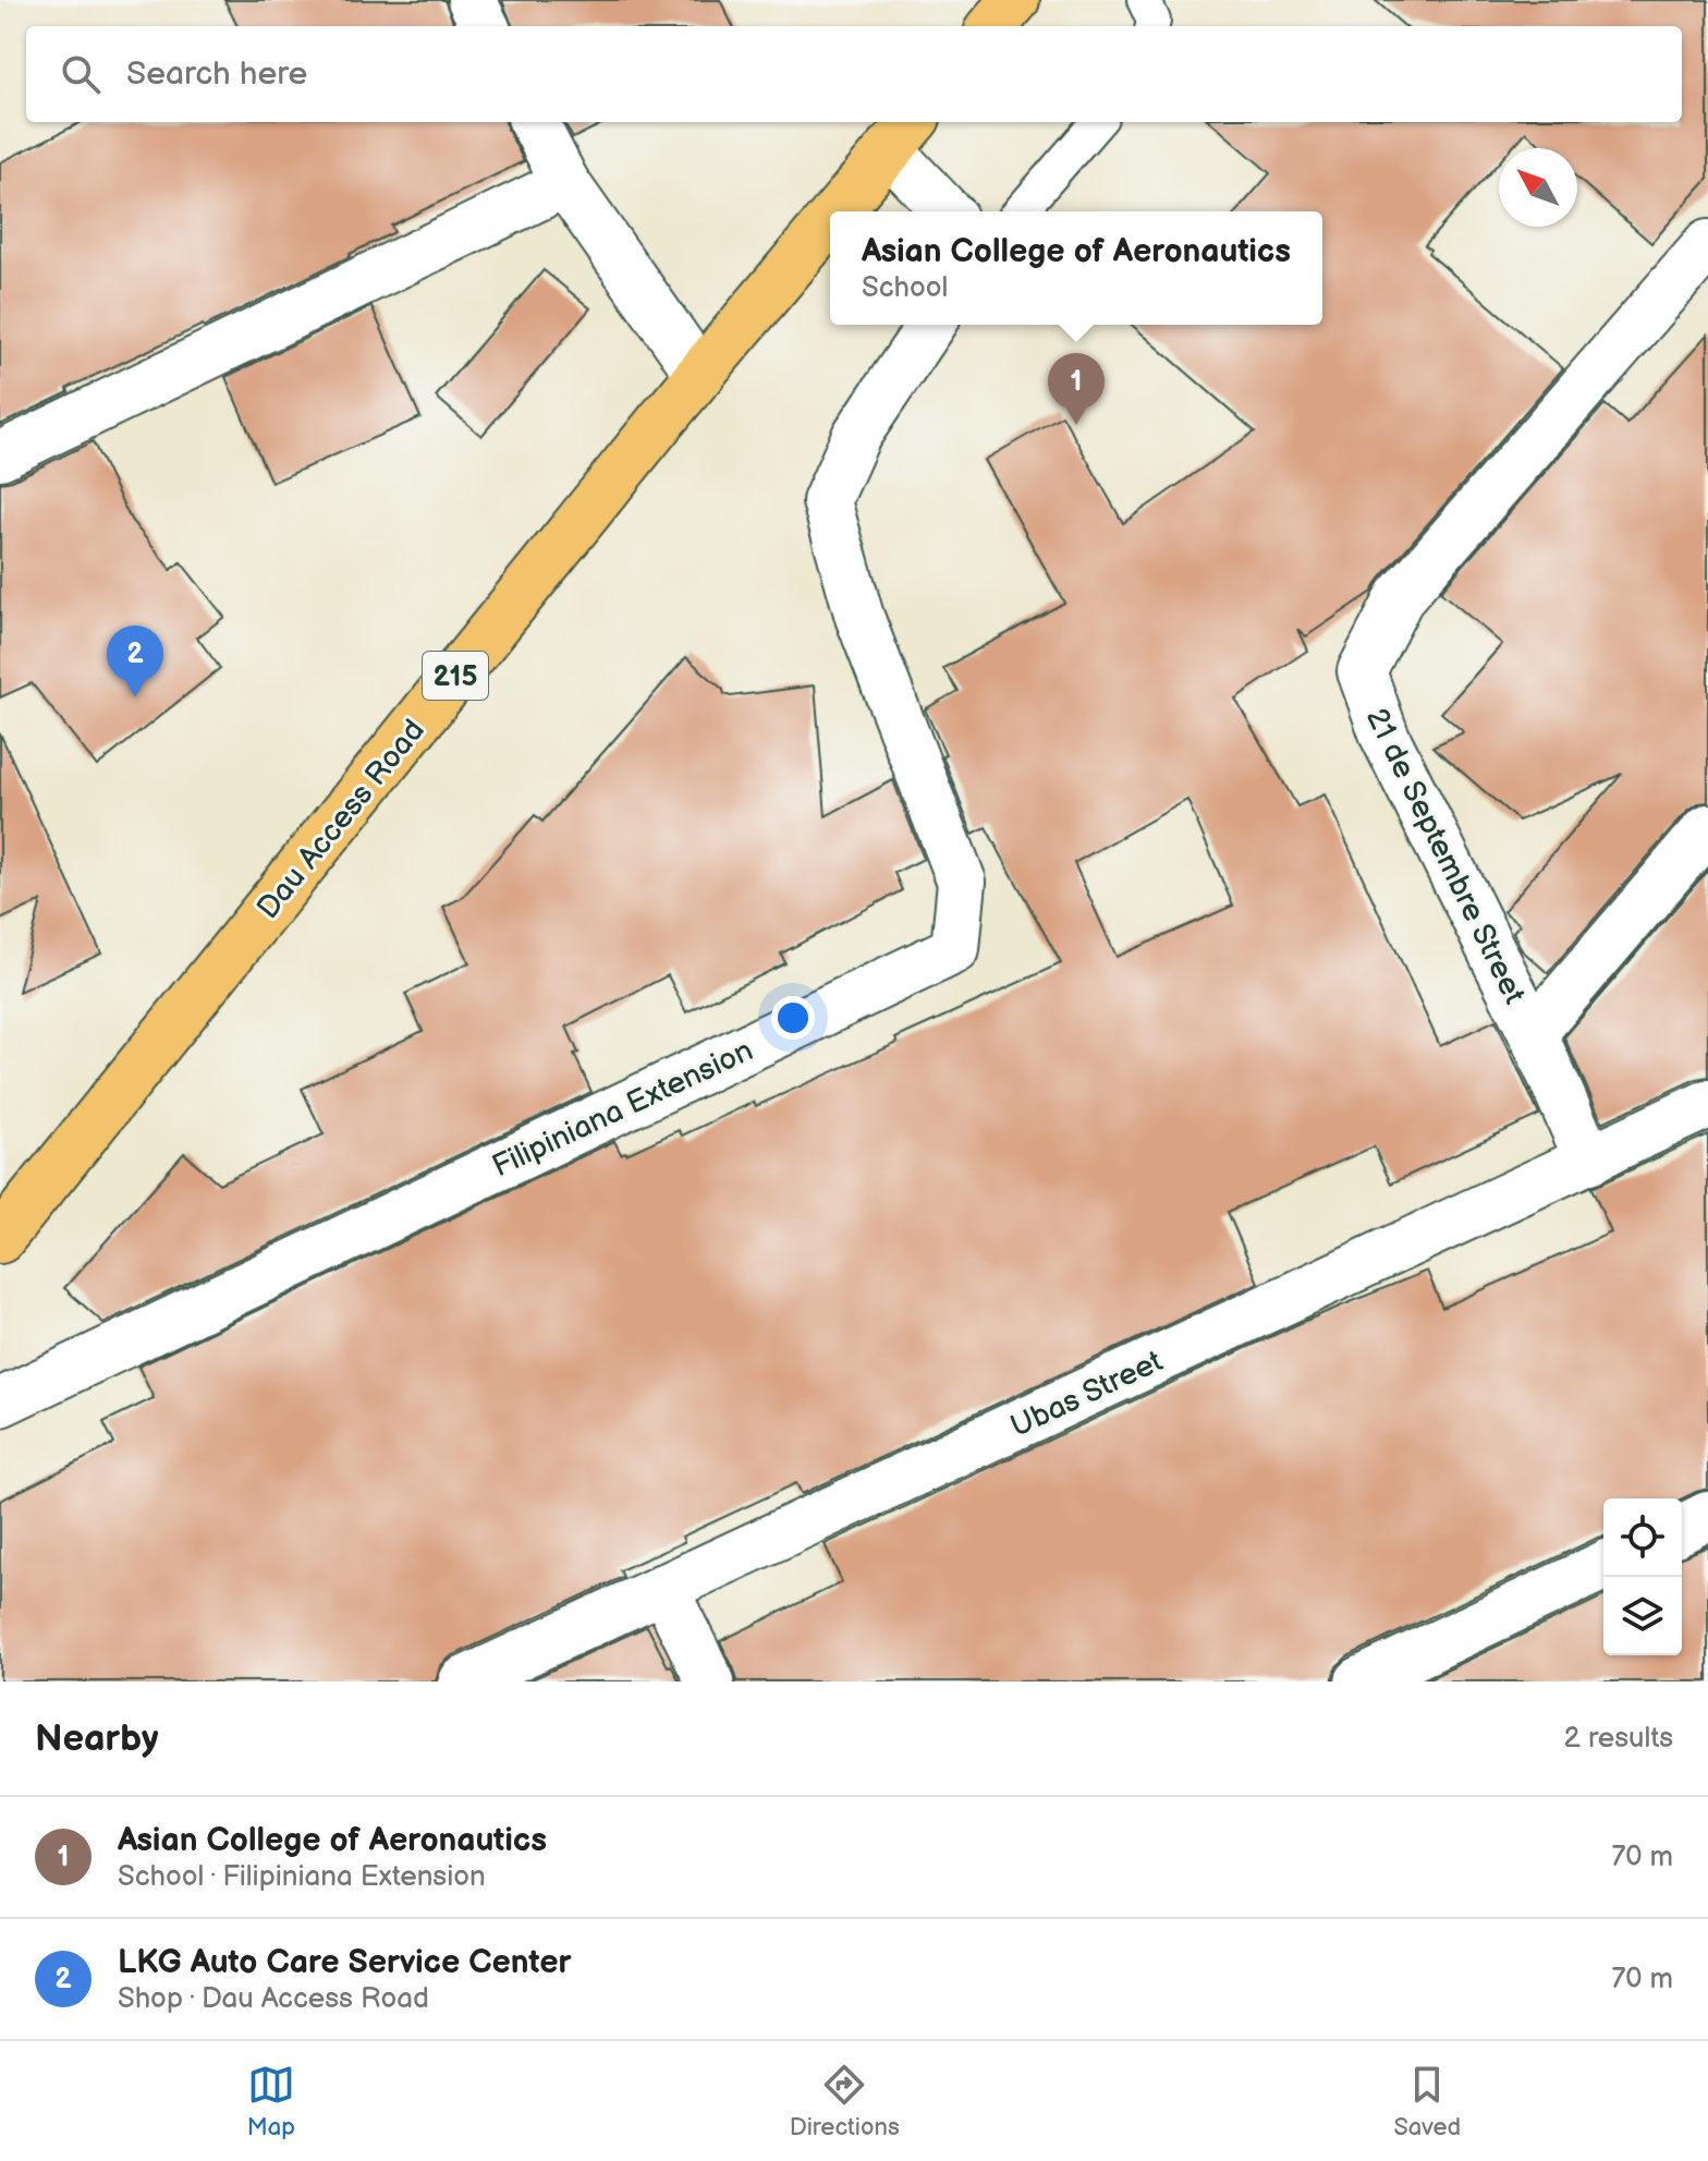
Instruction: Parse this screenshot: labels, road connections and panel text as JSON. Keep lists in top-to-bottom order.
{
  "streets": {
    "main road": ["215", "Dau Access Road"],
    "street": ["21 de Septembre Street", "Filipiniana Extension", "Ubas Street"]
  },
  "crossings": [
    ["21 de Septembre Street", "Ubas Street"]
  ],
  "north": "top left",
  "page": {
    "search": "Search here",
    "popup": ["Asian College of Aeronautics", "School"],
    "pins": ["1", "2"],
    "heading": ["Nearby", "2 results"],
    "list": [
      {
        "mark": "1",
        "name": "Asian College of Aeronautics",
        "note": "School · Filipiniana Extension",
        "value": "70 m"
      },
      {
        "mark": "2",
        "name": "LKG Auto Care Service Center",
        "note": "Shop · Dau Access Road",
        "value": "70 m"
      }
    ],
    "nav": ["Map", "Directions", "Saved"]
  }
}
